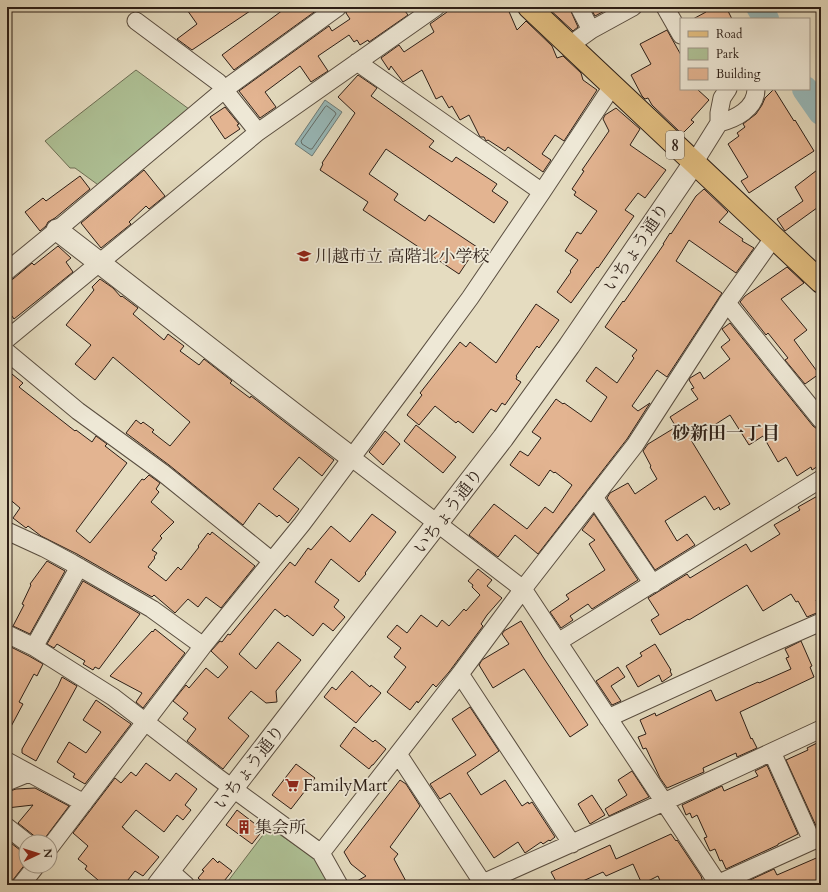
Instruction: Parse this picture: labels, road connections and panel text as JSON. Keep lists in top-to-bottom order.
{
  "streets": {
    "main road": ["8"],
    "street": ["いちょう通り"]
  },
  "crossings": [
    ["8", "いちょう通り"]
  ],
  "districts": ["砂新田一丁目"],
  "places": {
    "school or university": ["川越市立 高階北小学校"],
    "supermarket": ["FamilyMart"],
    "building": ["集会所"]
  },
  "legend": ["Road", "Park", "Building"],
  "north": "right"
}
